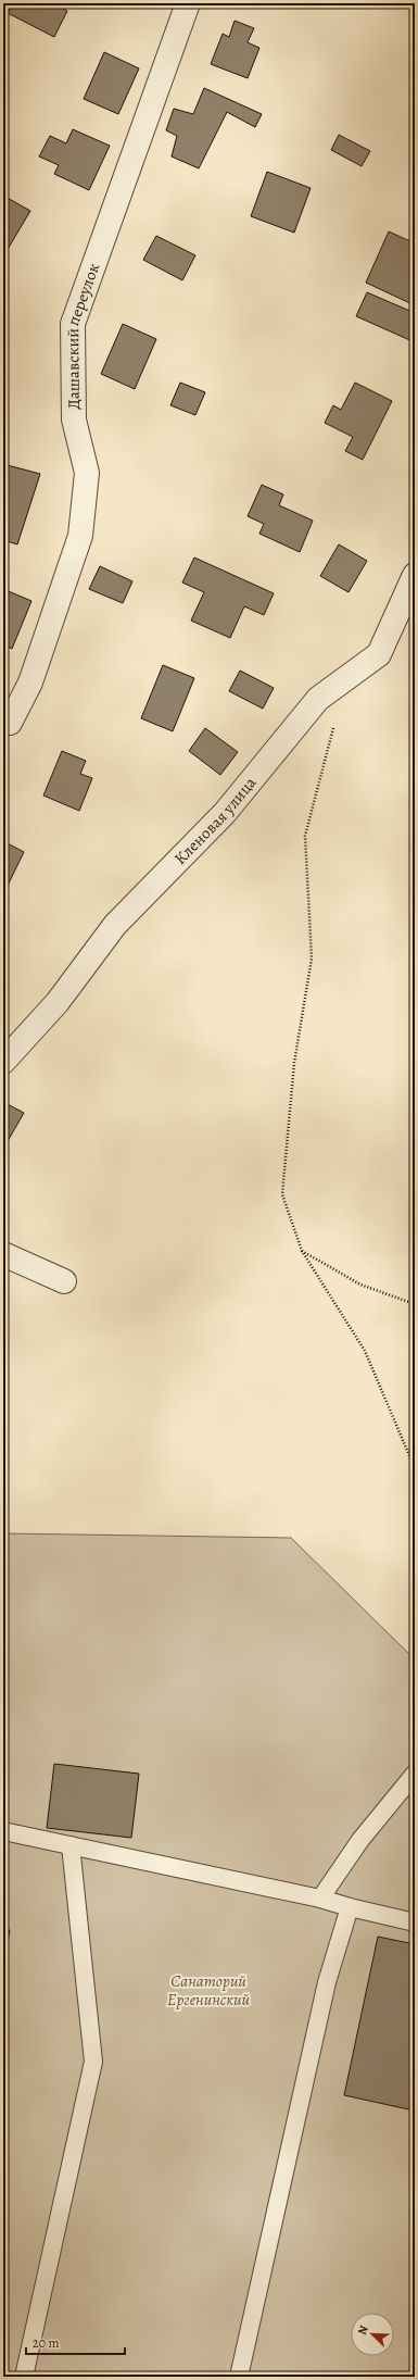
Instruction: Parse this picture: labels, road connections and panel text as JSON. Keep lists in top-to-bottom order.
{
  "streets": {
    "street": ["Дашавский переулок", "Кленовая улица"]
  },
  "parks": ["Санаторий Ергенинский"],
  "scale_bar": "20 m",
  "north": "top left"
}
